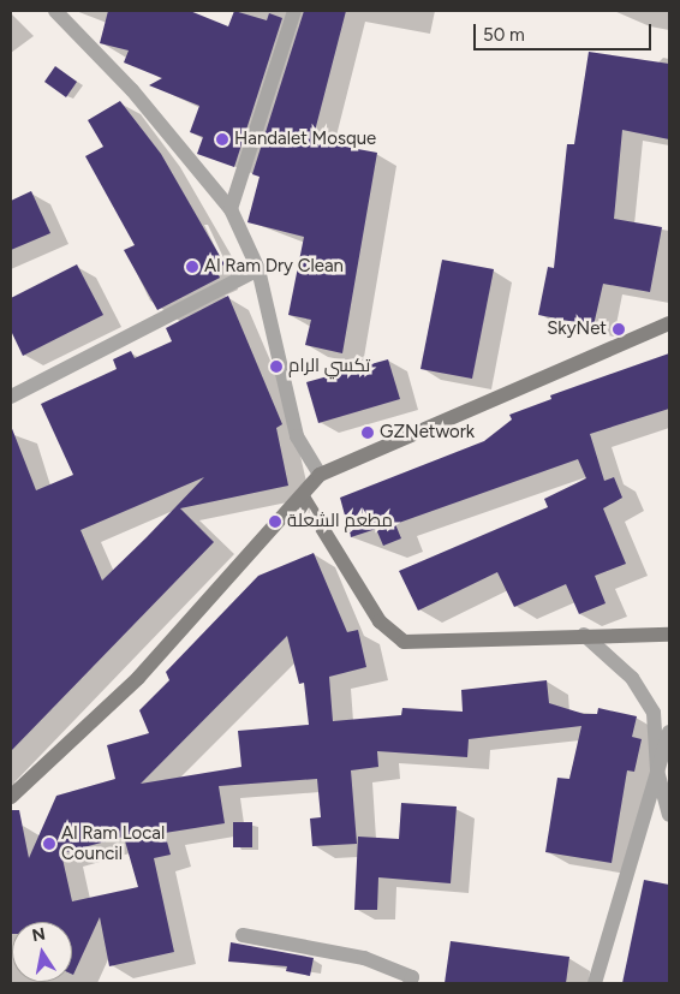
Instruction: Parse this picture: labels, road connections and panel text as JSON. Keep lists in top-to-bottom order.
{
  "places": [
    "Handalet Mosque",
    "Al Ram Dry Clean",
    "SkyNet",
    "تكسي الرام",
    "GZNetwork",
    "مطعم الشعلة",
    "Al Ram Local Council"
  ],
  "scale_bar": "50 m",
  "north": "top"
}
